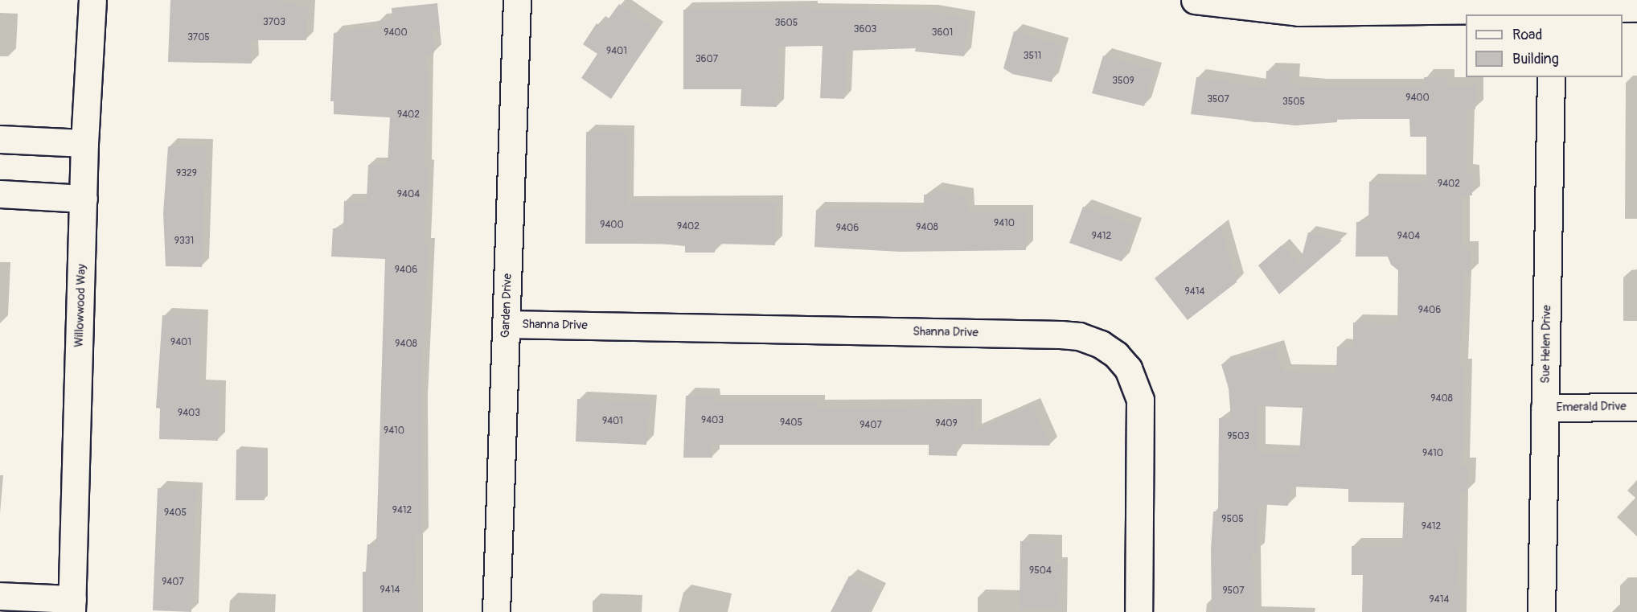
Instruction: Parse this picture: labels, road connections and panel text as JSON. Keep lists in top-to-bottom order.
{
  "streets": {
    "street": [
      "Willowwood Way",
      "Garden Drive",
      "Shanna Drive",
      "Sue Helen Drive",
      "Emerald Drive"
    ]
  },
  "crossings": [
    ["Garden Drive", "Shanna Drive"],
    ["Sue Helen Drive", "Emerald Drive"]
  ],
  "house_numbers": [
    "3703",
    "3605",
    "3603",
    "9400",
    "3601",
    "3705",
    "9401",
    "3511",
    "3607",
    "3509",
    "9400",
    "3507",
    "3505",
    "9402",
    "9329",
    "9402",
    "9404",
    "9410",
    "9400",
    "9402",
    "9408",
    "9406",
    "9412",
    "9404",
    "9331",
    "9406",
    "9414",
    "9406",
    "9401",
    "9408",
    "9408",
    "9403",
    "9403",
    "9401",
    "9405",
    "9409",
    "9407",
    "9410",
    "9503",
    "9410",
    "9412",
    "9405",
    "9505",
    "9412",
    "9504",
    "9407",
    "9414",
    "9507",
    "9414"
  ],
  "legend": ["Road", "Building"]
}
